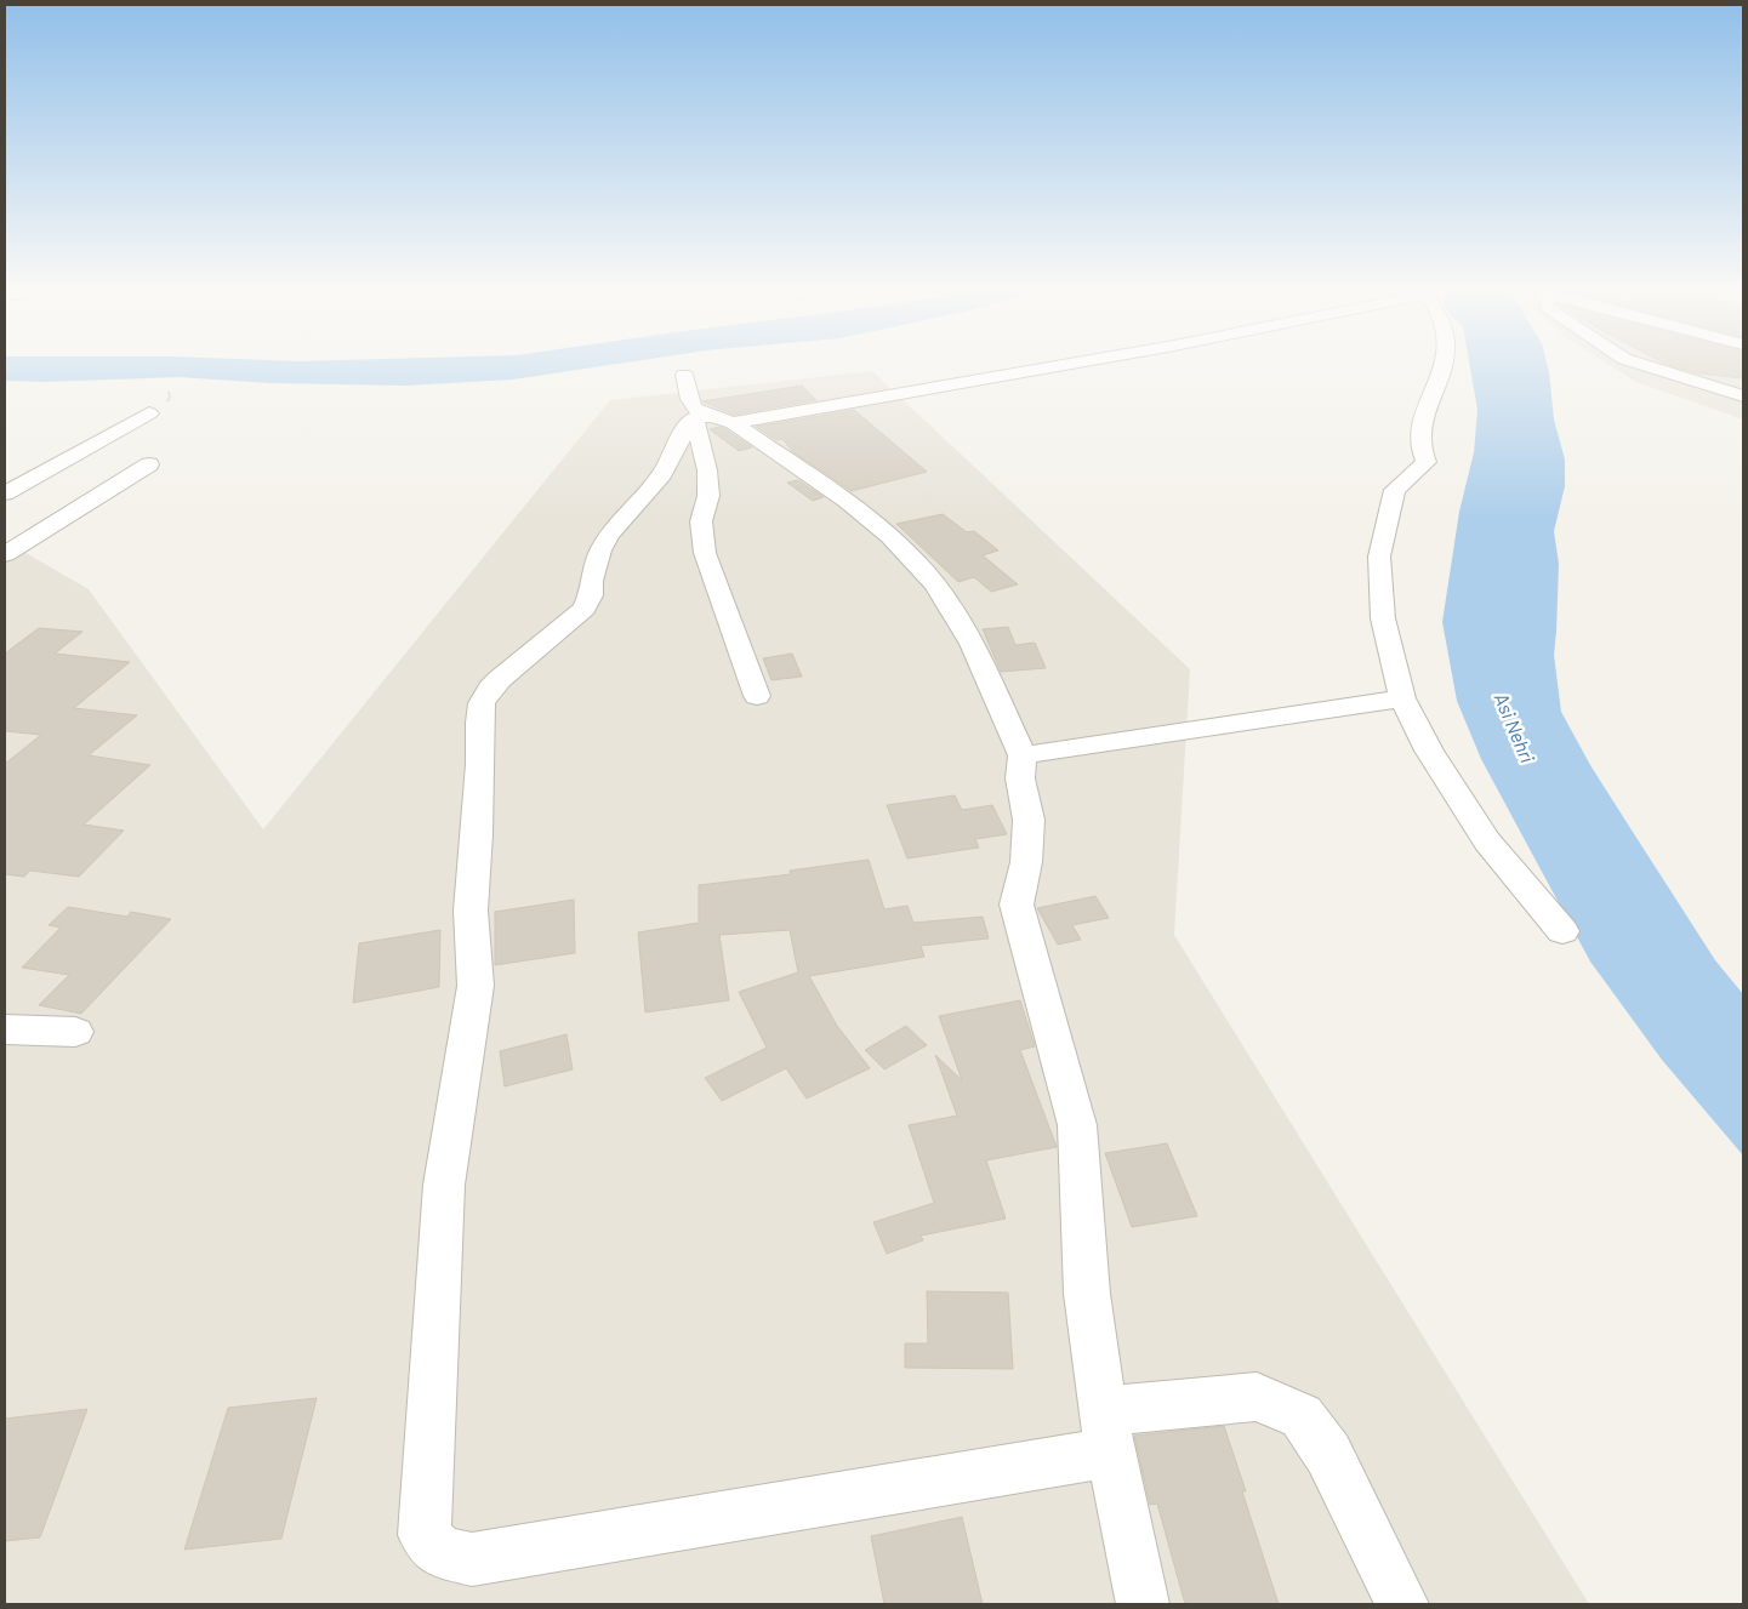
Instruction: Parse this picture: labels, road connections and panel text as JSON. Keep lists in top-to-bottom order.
{
  "water": ["Asi Nehri"]
}
